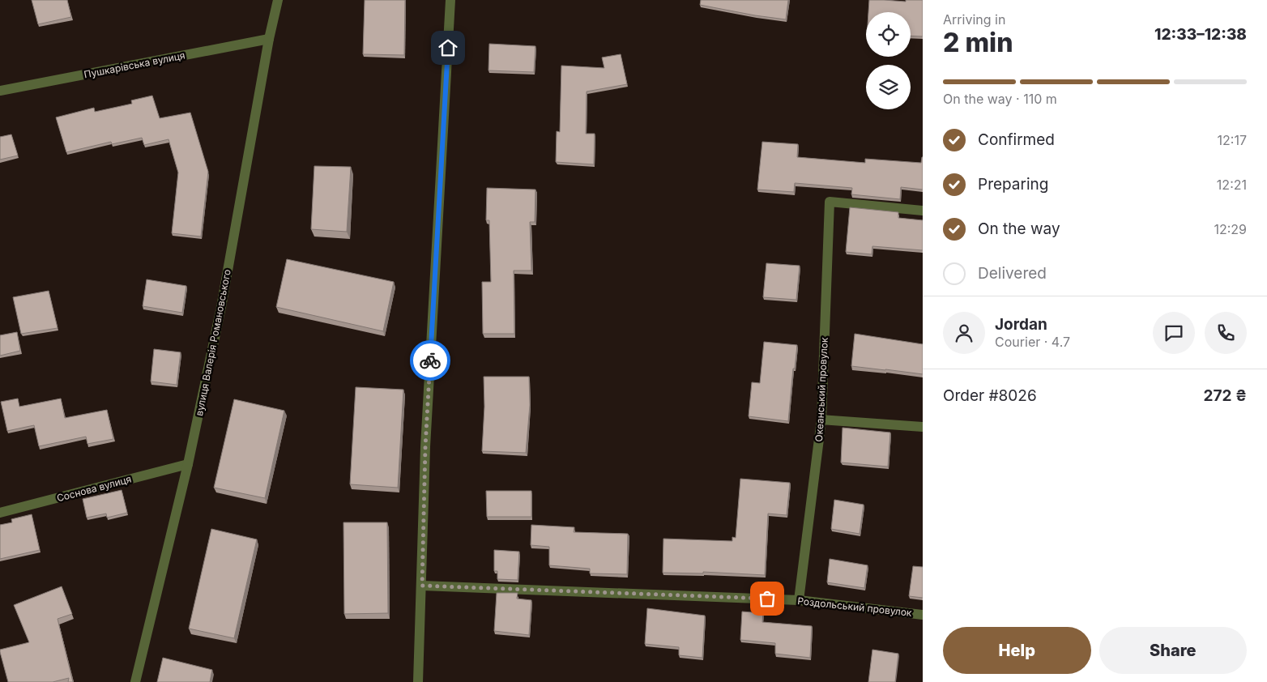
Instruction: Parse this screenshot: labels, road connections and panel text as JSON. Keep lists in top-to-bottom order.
{
  "streets": {
    "street": [
      "Пушкарівська вулиця",
      "вулиця Валерія Романовського",
      "Океанський провулок",
      "Соснова вулиця",
      "Роздольський провулок"
    ]
  },
  "crossings": [
    ["Пушкарівська вулиця", "вулиця Валерія Романовського"],
    ["вулиця Валерія Романовського", "Соснова вулиця"],
    ["Океанський провулок", "Роздольський провулок"]
  ],
  "page": {
    "heading": ["2 min", "Arriving in", "12:33–12:38"],
    "panel": [
      "Jordan",
      "Courier · 4.7",
      "Order #8026",
      "272 ₴"
    ],
    "bar": "On the way · 110 m",
    "list": [
      ["Confirmed", "12:17"],
      ["Preparing", "12:21"],
      ["On the way", "12:29"],
      "Delivered"
    ],
    "buttons": ["Help", "Share"]
  }
}
